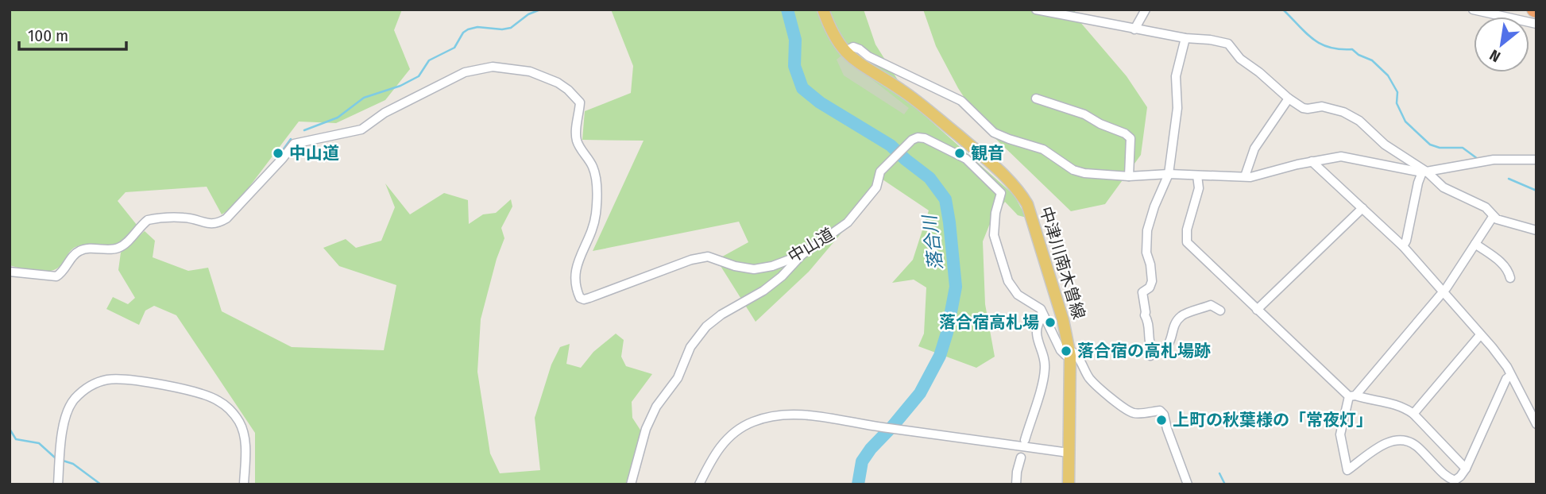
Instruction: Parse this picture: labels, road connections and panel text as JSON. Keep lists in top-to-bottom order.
{
  "streets": {
    "main road": ["中津川南木曽線"],
    "street": ["中山道"]
  },
  "water": ["落合川"],
  "places": [
    "中山道",
    "観音",
    "落合宿高札場",
    "落合宿の高札場跡",
    "上町の秋葉様の「常夜灯」"
  ],
  "scale_bar": "100 m",
  "north": "bottom left"
}
